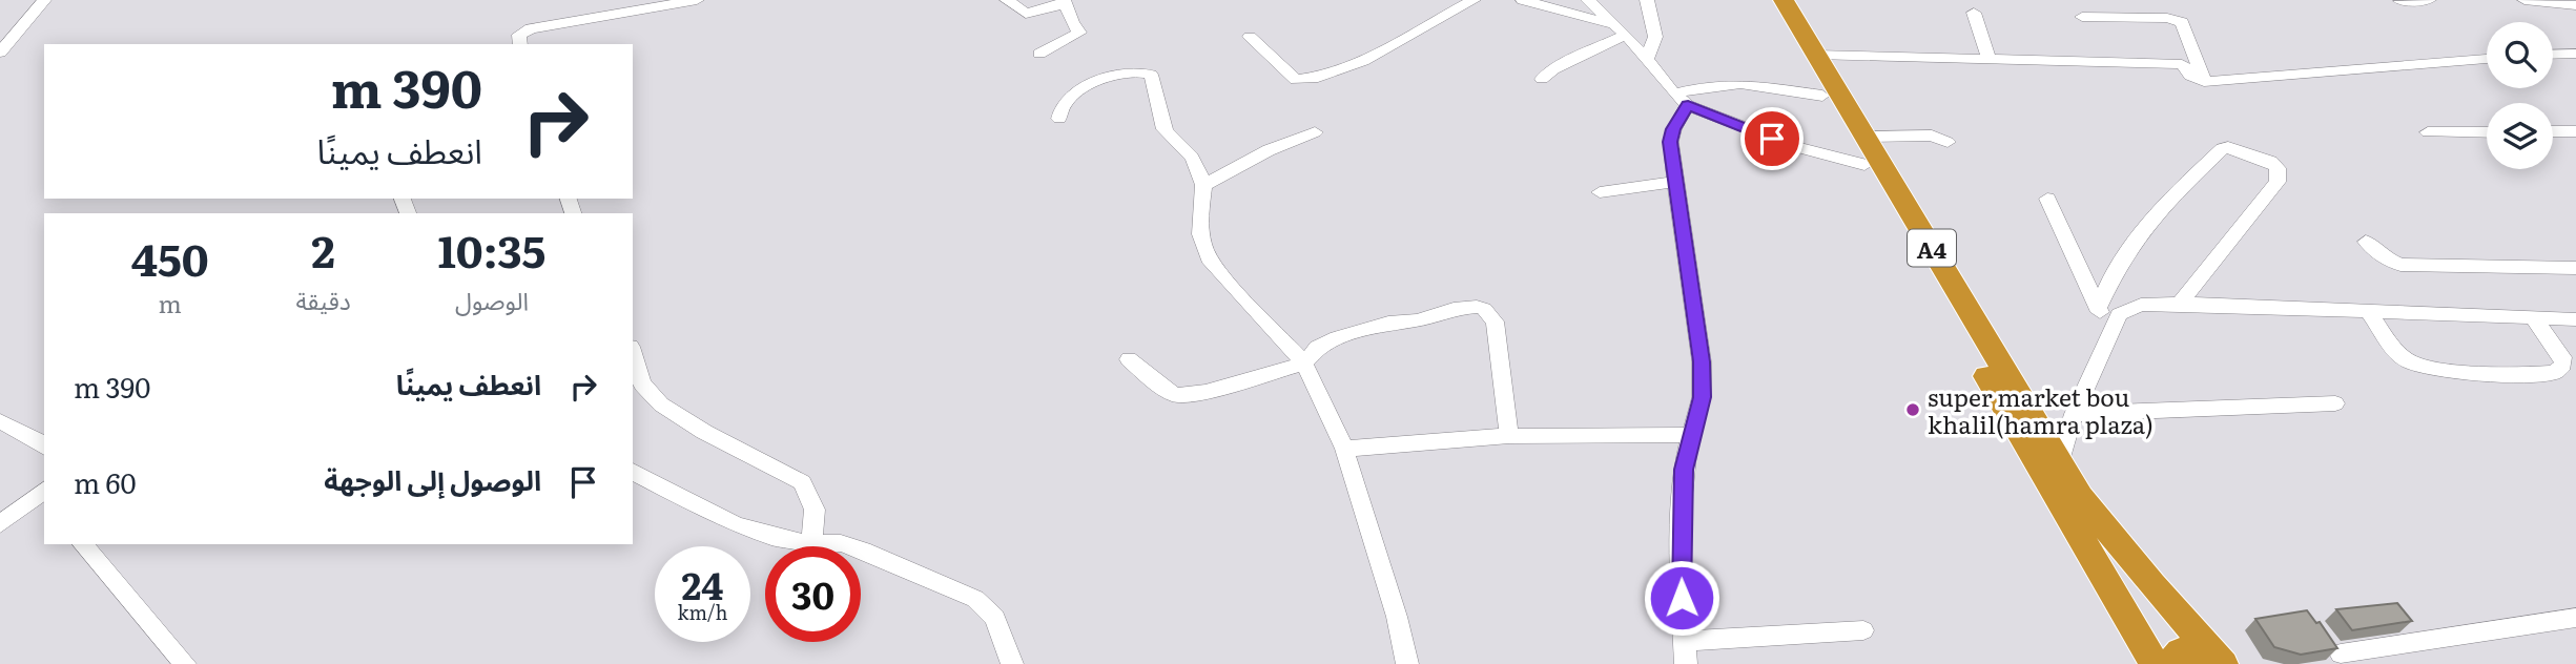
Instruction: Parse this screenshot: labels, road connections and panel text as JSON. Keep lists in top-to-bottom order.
{
  "streets": {
    "highway": ["A4"]
  },
  "places": ["super market bou khalil(hamra plaza)"],
  "page": {
    "turn": ["390 m", "انعطف يمينًا"],
    "eta": [
      "10:35",
      "الوصول",
      "2",
      "دقيقة",
      "450",
      "m"
    ],
    "list": [
      {
        "name": "انعطف يمينًا",
        "value": "390 m"
      },
      {
        "name": "الوصول إلى الوجهة",
        "value": "60 m"
      }
    ],
    "speed": "24 km/h",
    "limit": "30"
  }
}
